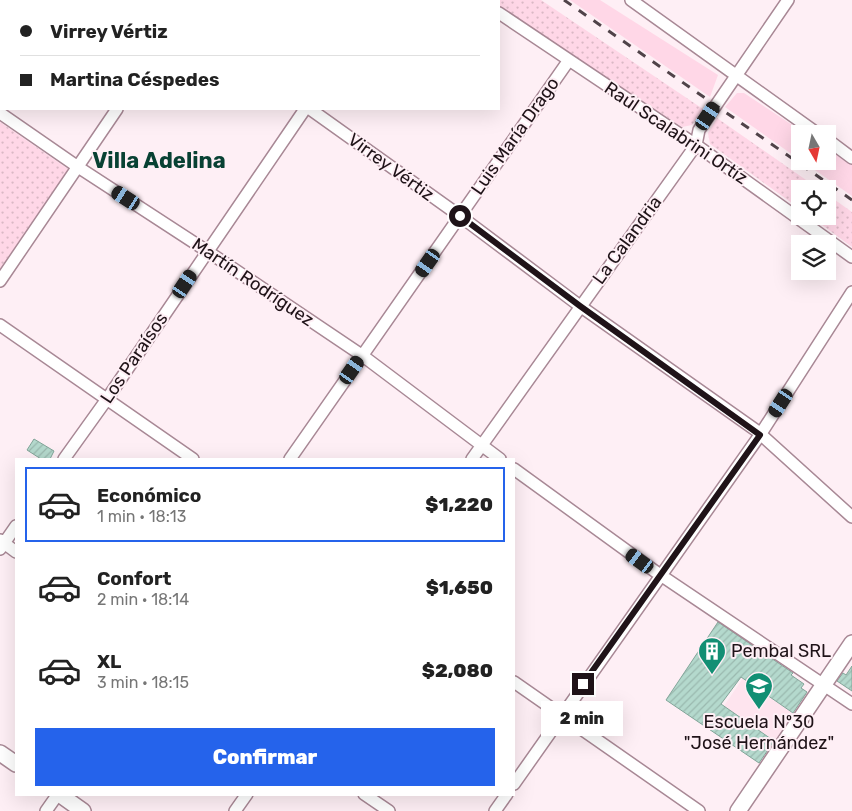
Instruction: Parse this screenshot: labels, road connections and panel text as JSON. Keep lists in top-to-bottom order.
{
  "streets": {
    "street": [
      "Raúl Scalabrini Ortíz",
      "Luis María Drago",
      "Virrey Vértiz",
      "La Calandria",
      "Martín Rodríguez",
      "Los Paraísos"
    ]
  },
  "crossings": [
    ["Raúl Scalabrini Ortíz", "Luis María Drago"],
    ["Raúl Scalabrini Ortíz", "La Calandria"],
    ["Luis María Drago", "Virrey Vértiz"],
    ["Luis María Drago", "Martín Rodríguez"],
    ["Virrey Vértiz", "La Calandria"],
    ["La Calandria", "Martín Rodríguez"],
    ["Martín Rodríguez", "Los Paraísos"]
  ],
  "districts": ["Villa Adelina"],
  "places": {
    "building": ["Pembal SRL"],
    "school or university": ["Escuela Nº30 \"José Hernández\""]
  },
  "north": "bottom",
  "page": {
    "banner": ["Virrey Vértiz", "Martina Céspedes"],
    "list": [
      {
        "name": "Económico",
        "note": "1 min · 18:13",
        "value": "$1,220"
      },
      {
        "name": "Confort",
        "note": "2 min · 18:14",
        "value": "$1,650"
      },
      {
        "name": "XL",
        "note": "3 min · 18:15",
        "value": "$2,080"
      }
    ],
    "bubble": "2 min",
    "buttons": "Confirmar"
  }
}
